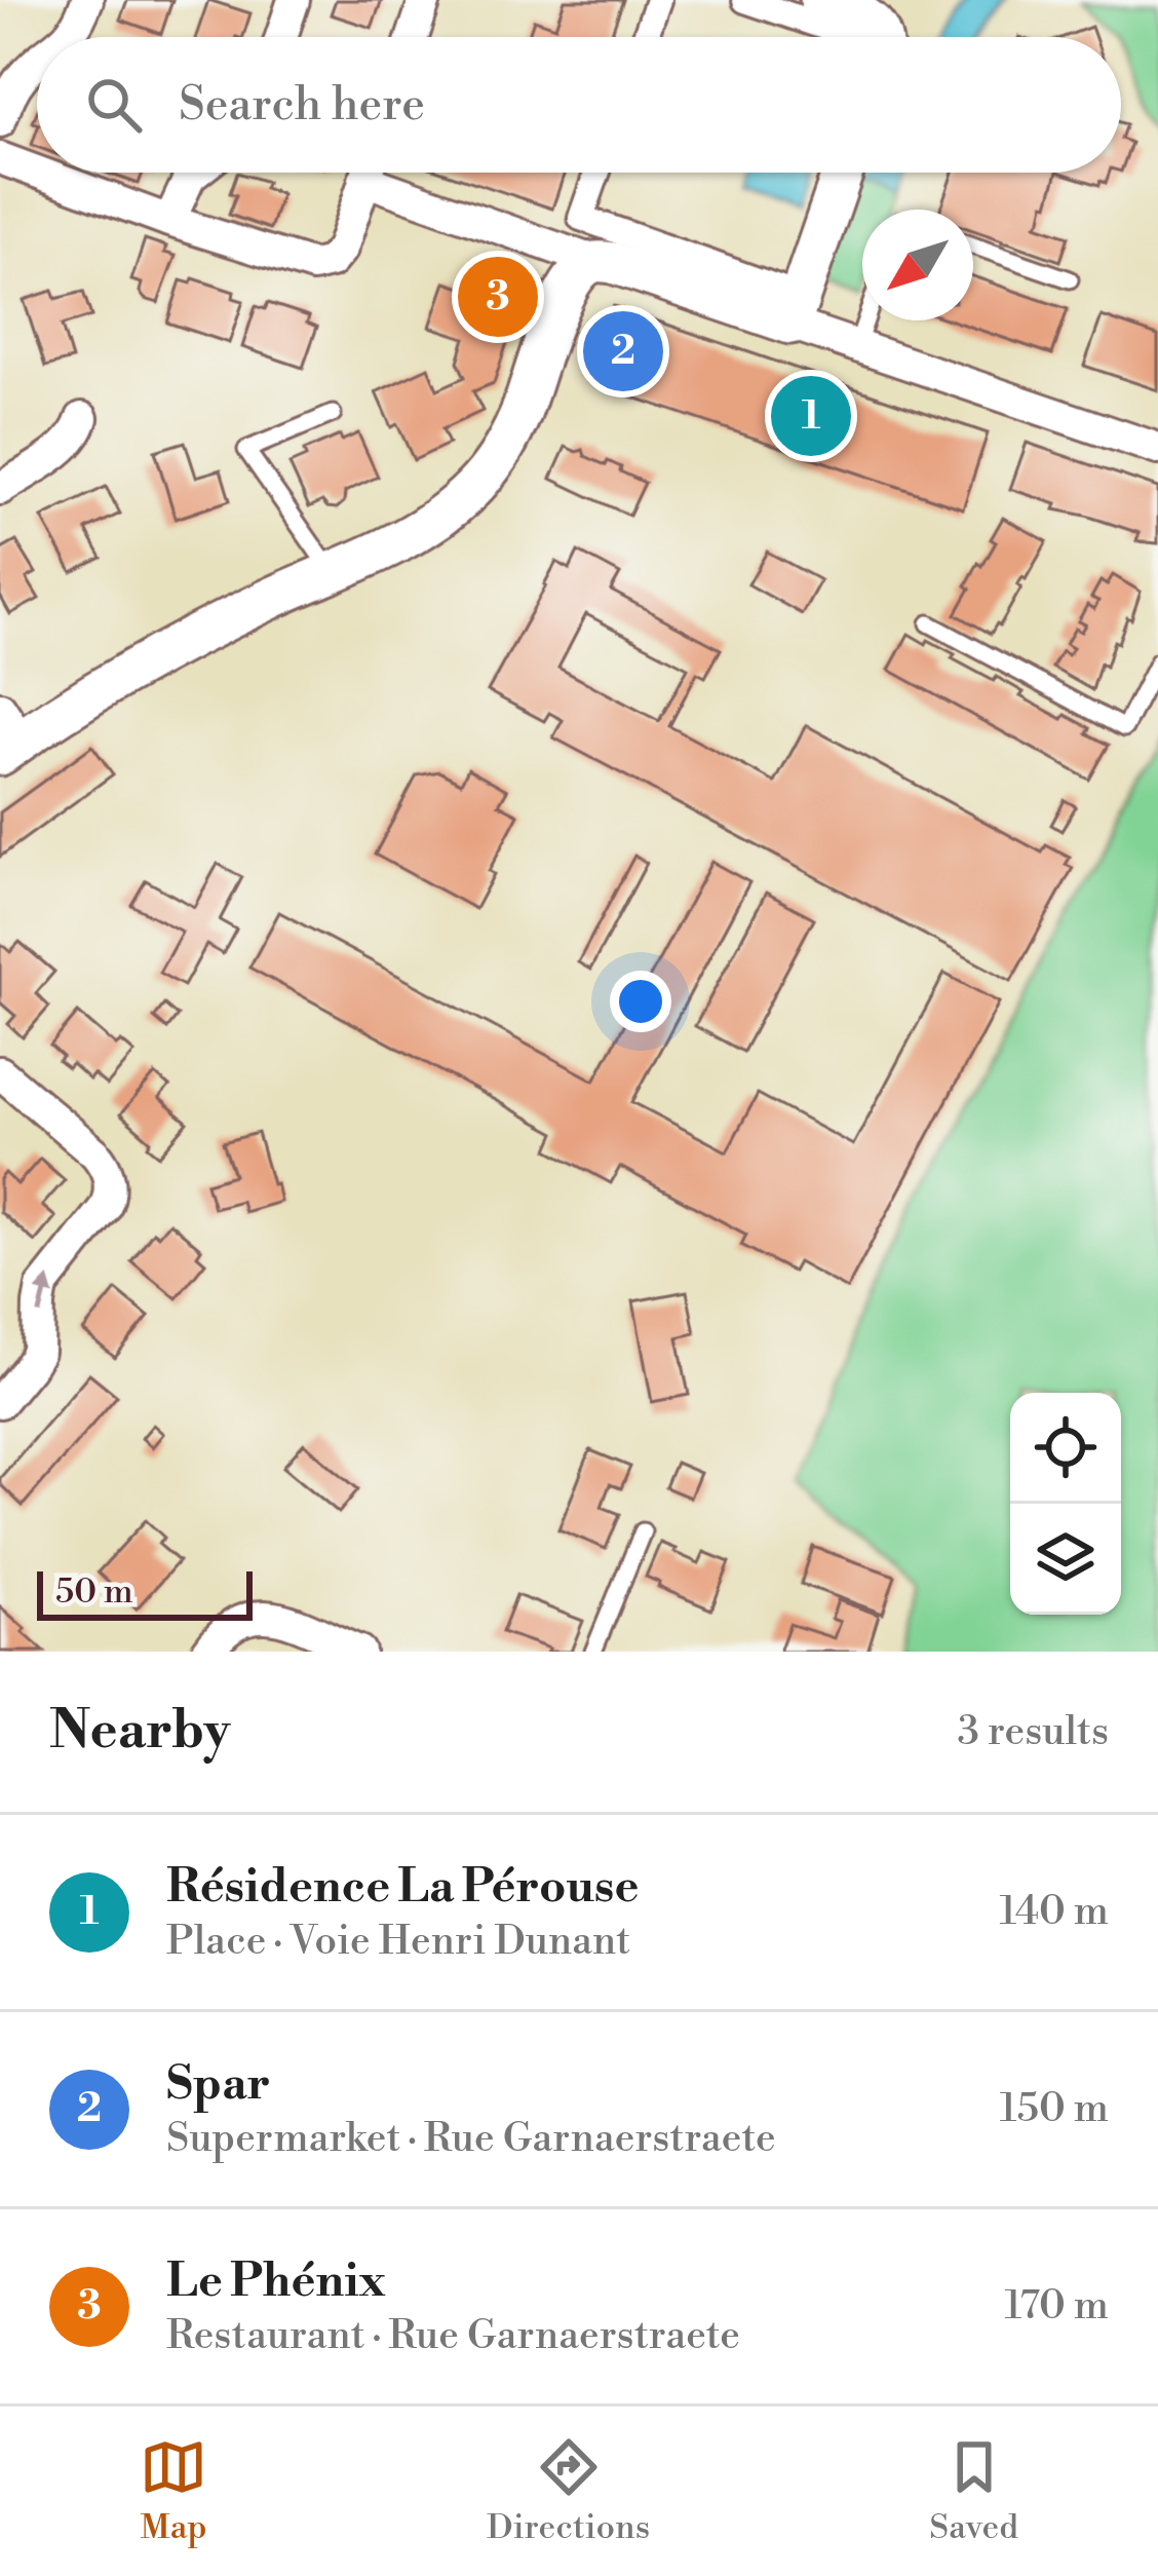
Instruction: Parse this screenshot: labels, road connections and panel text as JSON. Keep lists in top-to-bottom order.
{
  "scale_bar": "50 m",
  "north": "bottom left",
  "page": {
    "search": "Search here",
    "pins": ["3", "2", "1"],
    "scale": "50 m",
    "heading": ["Nearby", "3 results"],
    "list": [
      {
        "mark": "1",
        "name": "Résidence La Pérouse",
        "note": "Place · Voie Henri Dunant",
        "value": "140 m"
      },
      {
        "mark": "2",
        "name": "Spar",
        "note": "Supermarket · Rue Garnaerstraete",
        "value": "150 m"
      },
      {
        "mark": "3",
        "name": "Le Phénix",
        "note": "Restaurant · Rue Garnaerstraete",
        "value": "170 m"
      }
    ],
    "nav": ["Map", "Directions", "Saved"]
  }
}
